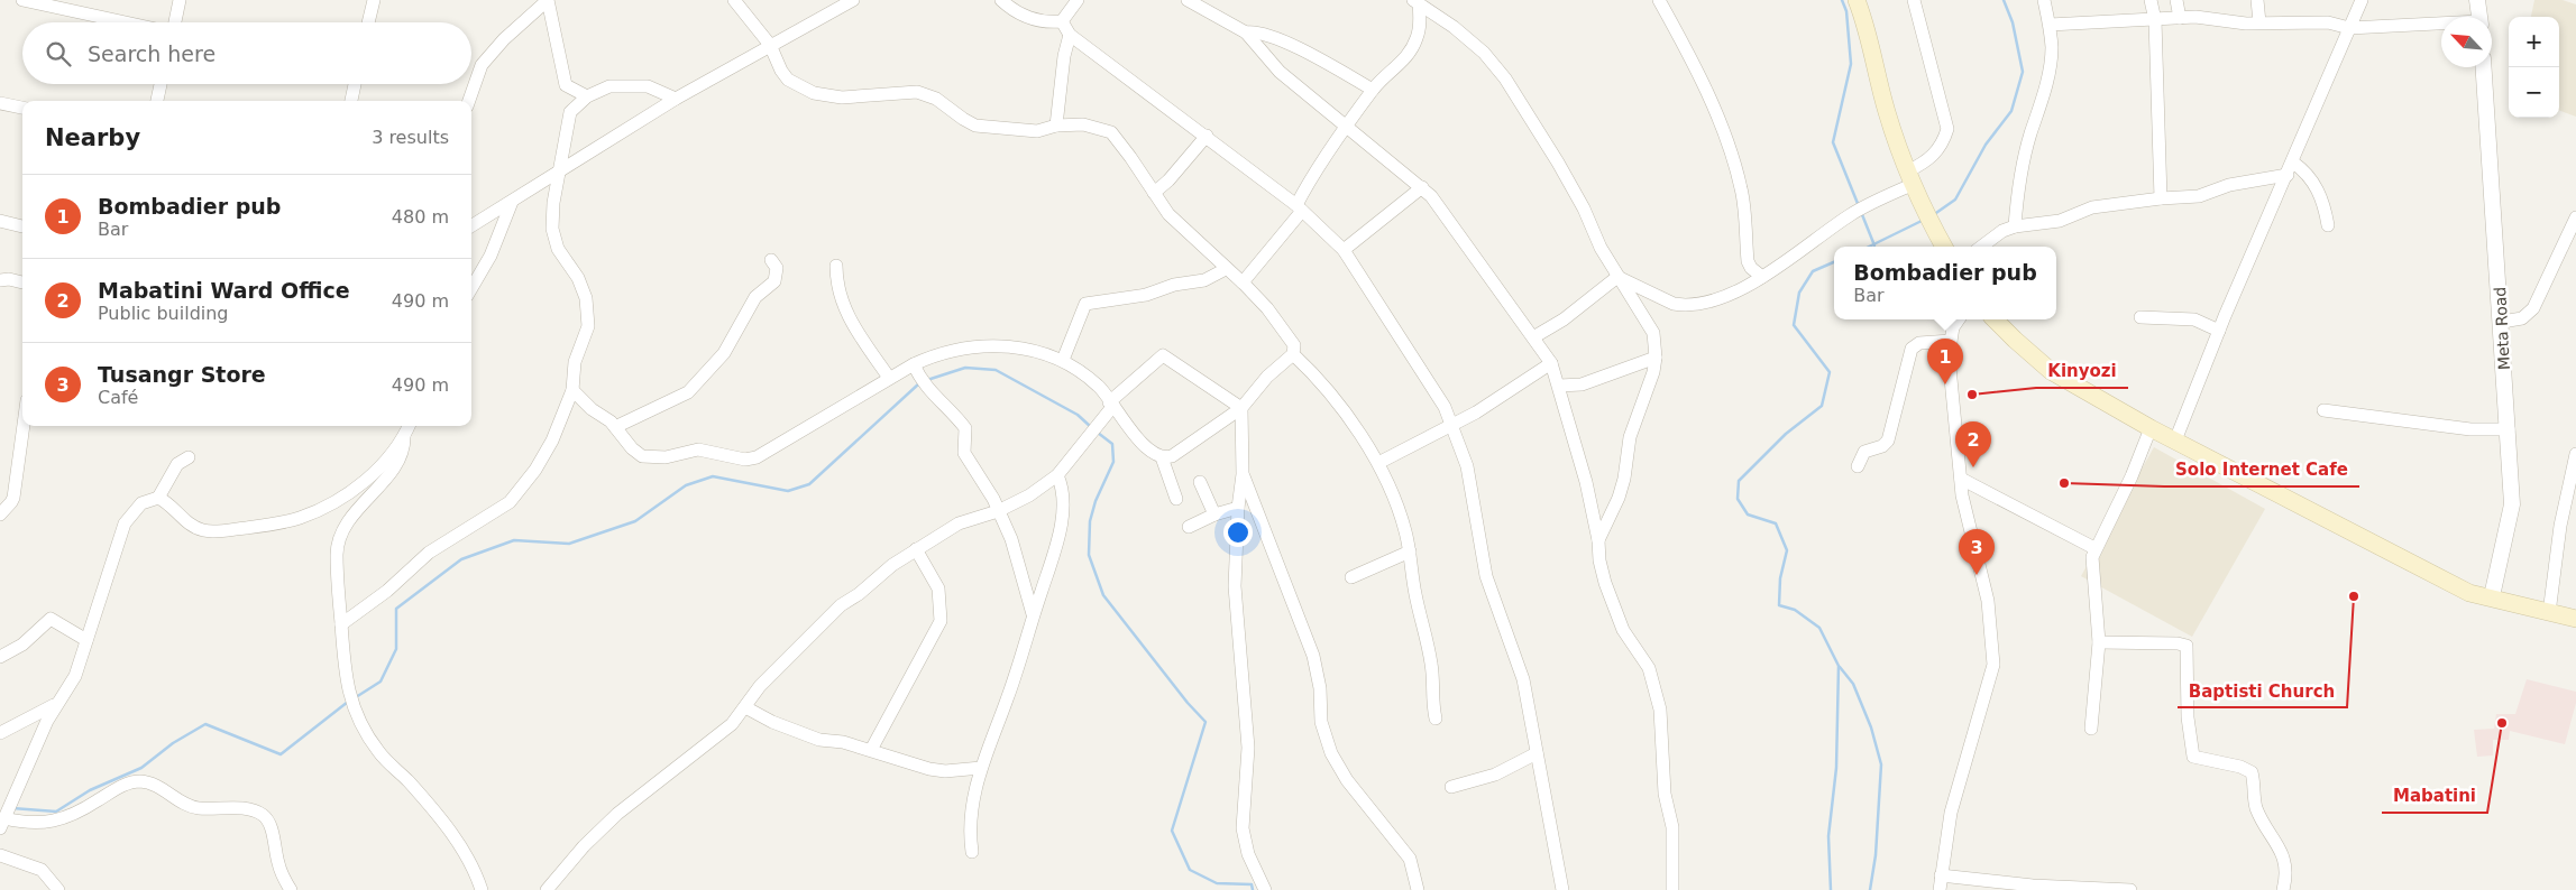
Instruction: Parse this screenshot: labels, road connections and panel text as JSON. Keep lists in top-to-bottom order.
{
  "streets": {
    "street": ["Meta Road"]
  },
  "places": [
    "Kinyozi",
    "Solo Internet Cafe",
    "Baptisti Church",
    "Mabatini"
  ],
  "north": "top left",
  "page": {
    "map_buttons": ["+", "−"],
    "search": "Search here",
    "heading": ["Nearby", "3 results"],
    "list": [
      {
        "mark": "1",
        "name": "Bombadier pub",
        "note": "Bar",
        "value": "480 m"
      },
      {
        "mark": "2",
        "name": "Mabatini Ward Office",
        "note": "Public building",
        "value": "490 m"
      },
      {
        "mark": "3",
        "name": "Tusangr Store",
        "note": "Café",
        "value": "490 m"
      }
    ],
    "popup": ["Bombadier pub", "Bar"],
    "pins": ["1", "2", "3"]
  }
}
